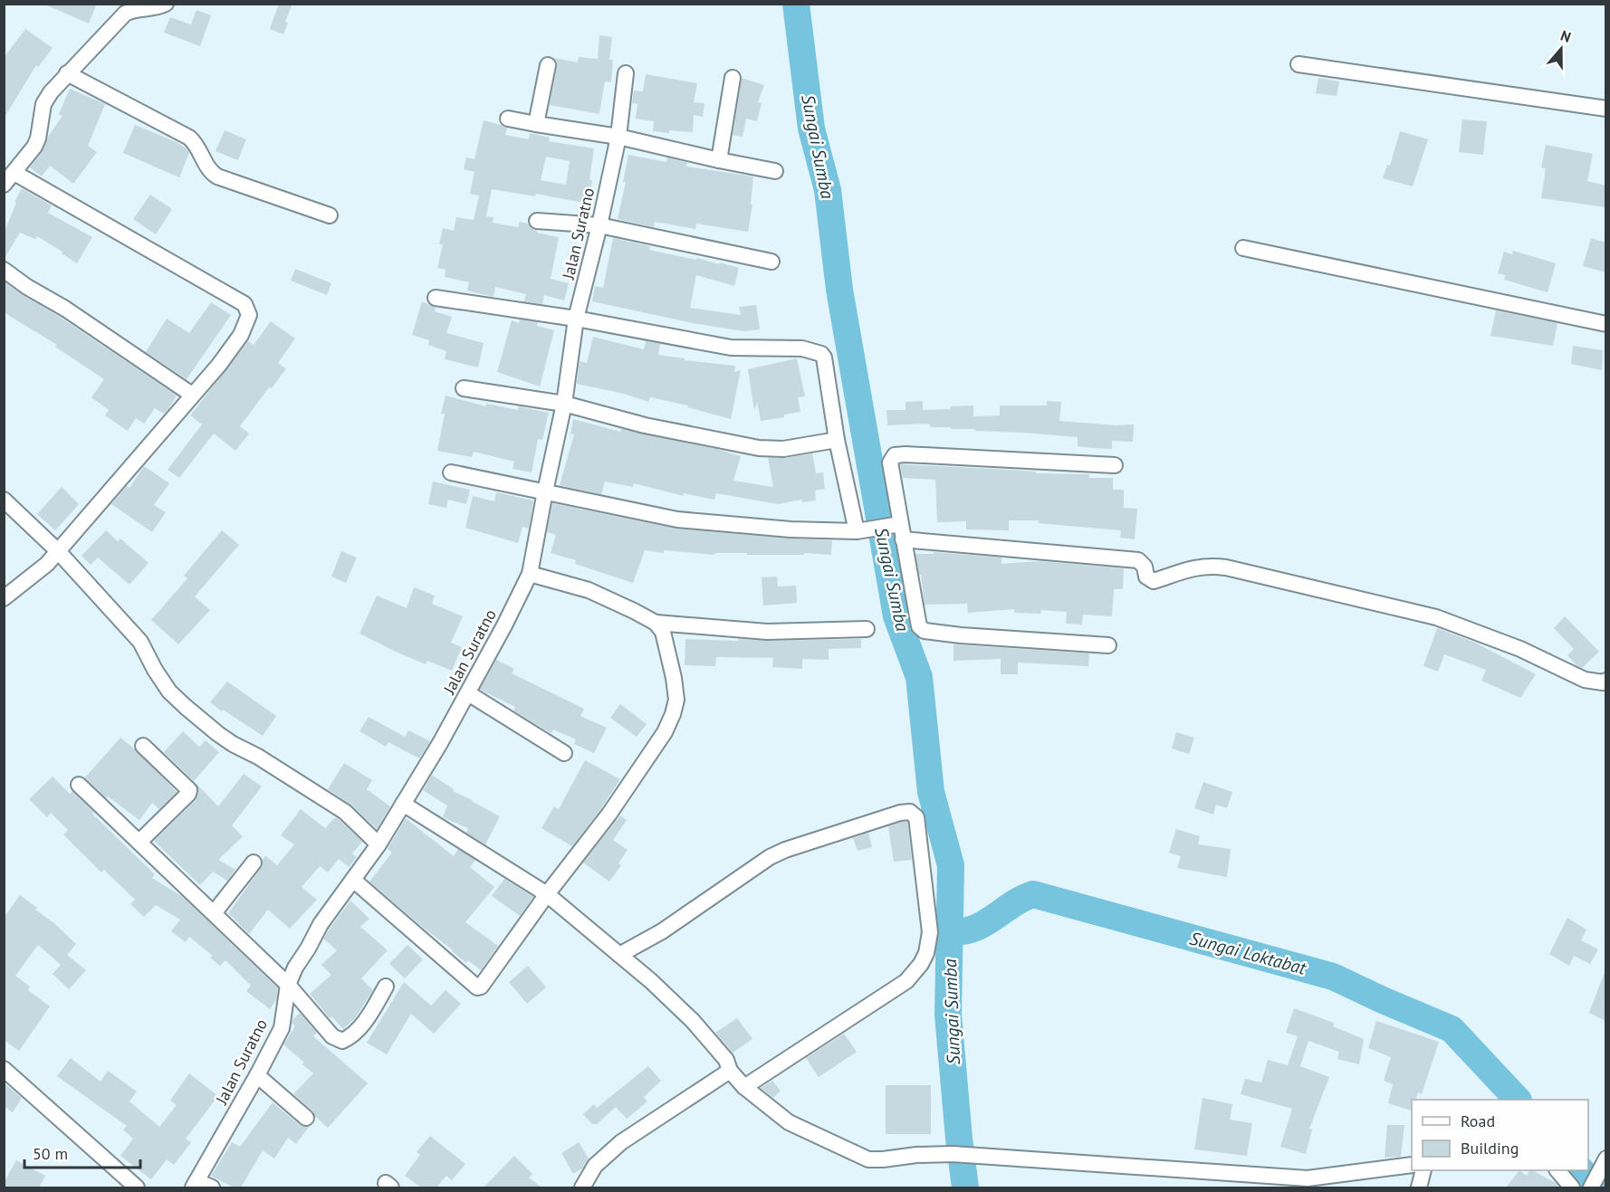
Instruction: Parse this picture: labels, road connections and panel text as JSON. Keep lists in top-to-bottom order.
{
  "streets": {
    "street": ["Jalan Suratno"]
  },
  "water": ["Sungai Sumba", "Sungai Loktabat"],
  "legend": ["Road", "Building"],
  "scale_bar": "50 m",
  "north": "top"
}
